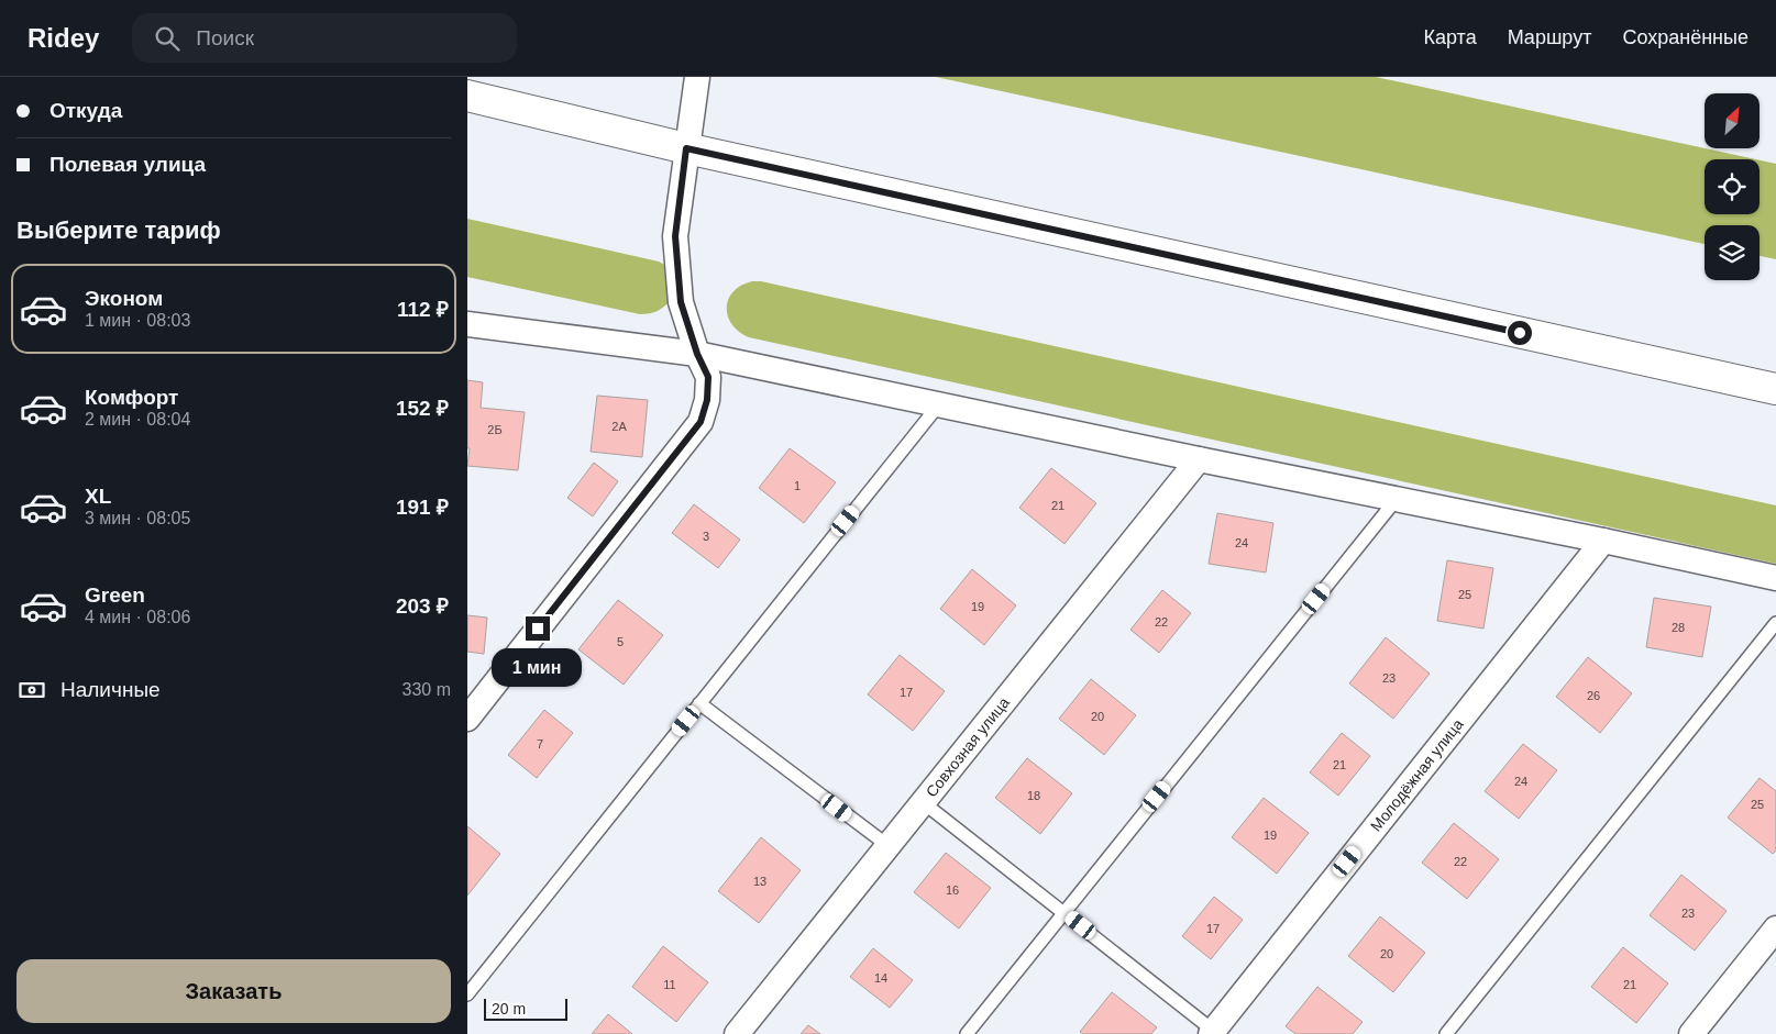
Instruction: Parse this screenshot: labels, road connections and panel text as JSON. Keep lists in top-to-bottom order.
{
  "streets": {
    "street": ["Совхозная улица", "Молодёжная улица"]
  },
  "house_numbers": [
    "2А",
    "2Б",
    "1",
    "21",
    "3",
    "24",
    "25",
    "19",
    "22",
    "28",
    "5",
    "23",
    "17",
    "26",
    "20",
    "7",
    "21",
    "24",
    "18",
    "25",
    "19",
    "22",
    "13",
    "16",
    "23",
    "17",
    "20",
    "14",
    "11",
    "21"
  ],
  "scale_bar": "20 m",
  "north": "top right",
  "page": {
    "header": "Ridey",
    "search": "Поиск",
    "nav": ["Карта", "Маршрут", "Сохранённые"],
    "banner": ["Откуда", "Полевая улица"],
    "heading": "Выберите тариф",
    "list": [
      {
        "name": "Эконом",
        "note": "1 мин · 08:03",
        "value": "112 ₽"
      },
      {
        "name": "Комфорт",
        "note": "2 мин · 08:04",
        "value": "152 ₽"
      },
      {
        "name": "XL",
        "note": "3 мин · 08:05",
        "value": "191 ₽"
      },
      {
        "name": "Green",
        "note": "4 мин · 08:06",
        "value": "203 ₽"
      }
    ],
    "bubble": "1 мин",
    "pay": ["Наличные", "330 m"],
    "buttons": "Заказать",
    "scale": "20 m"
  }
}
